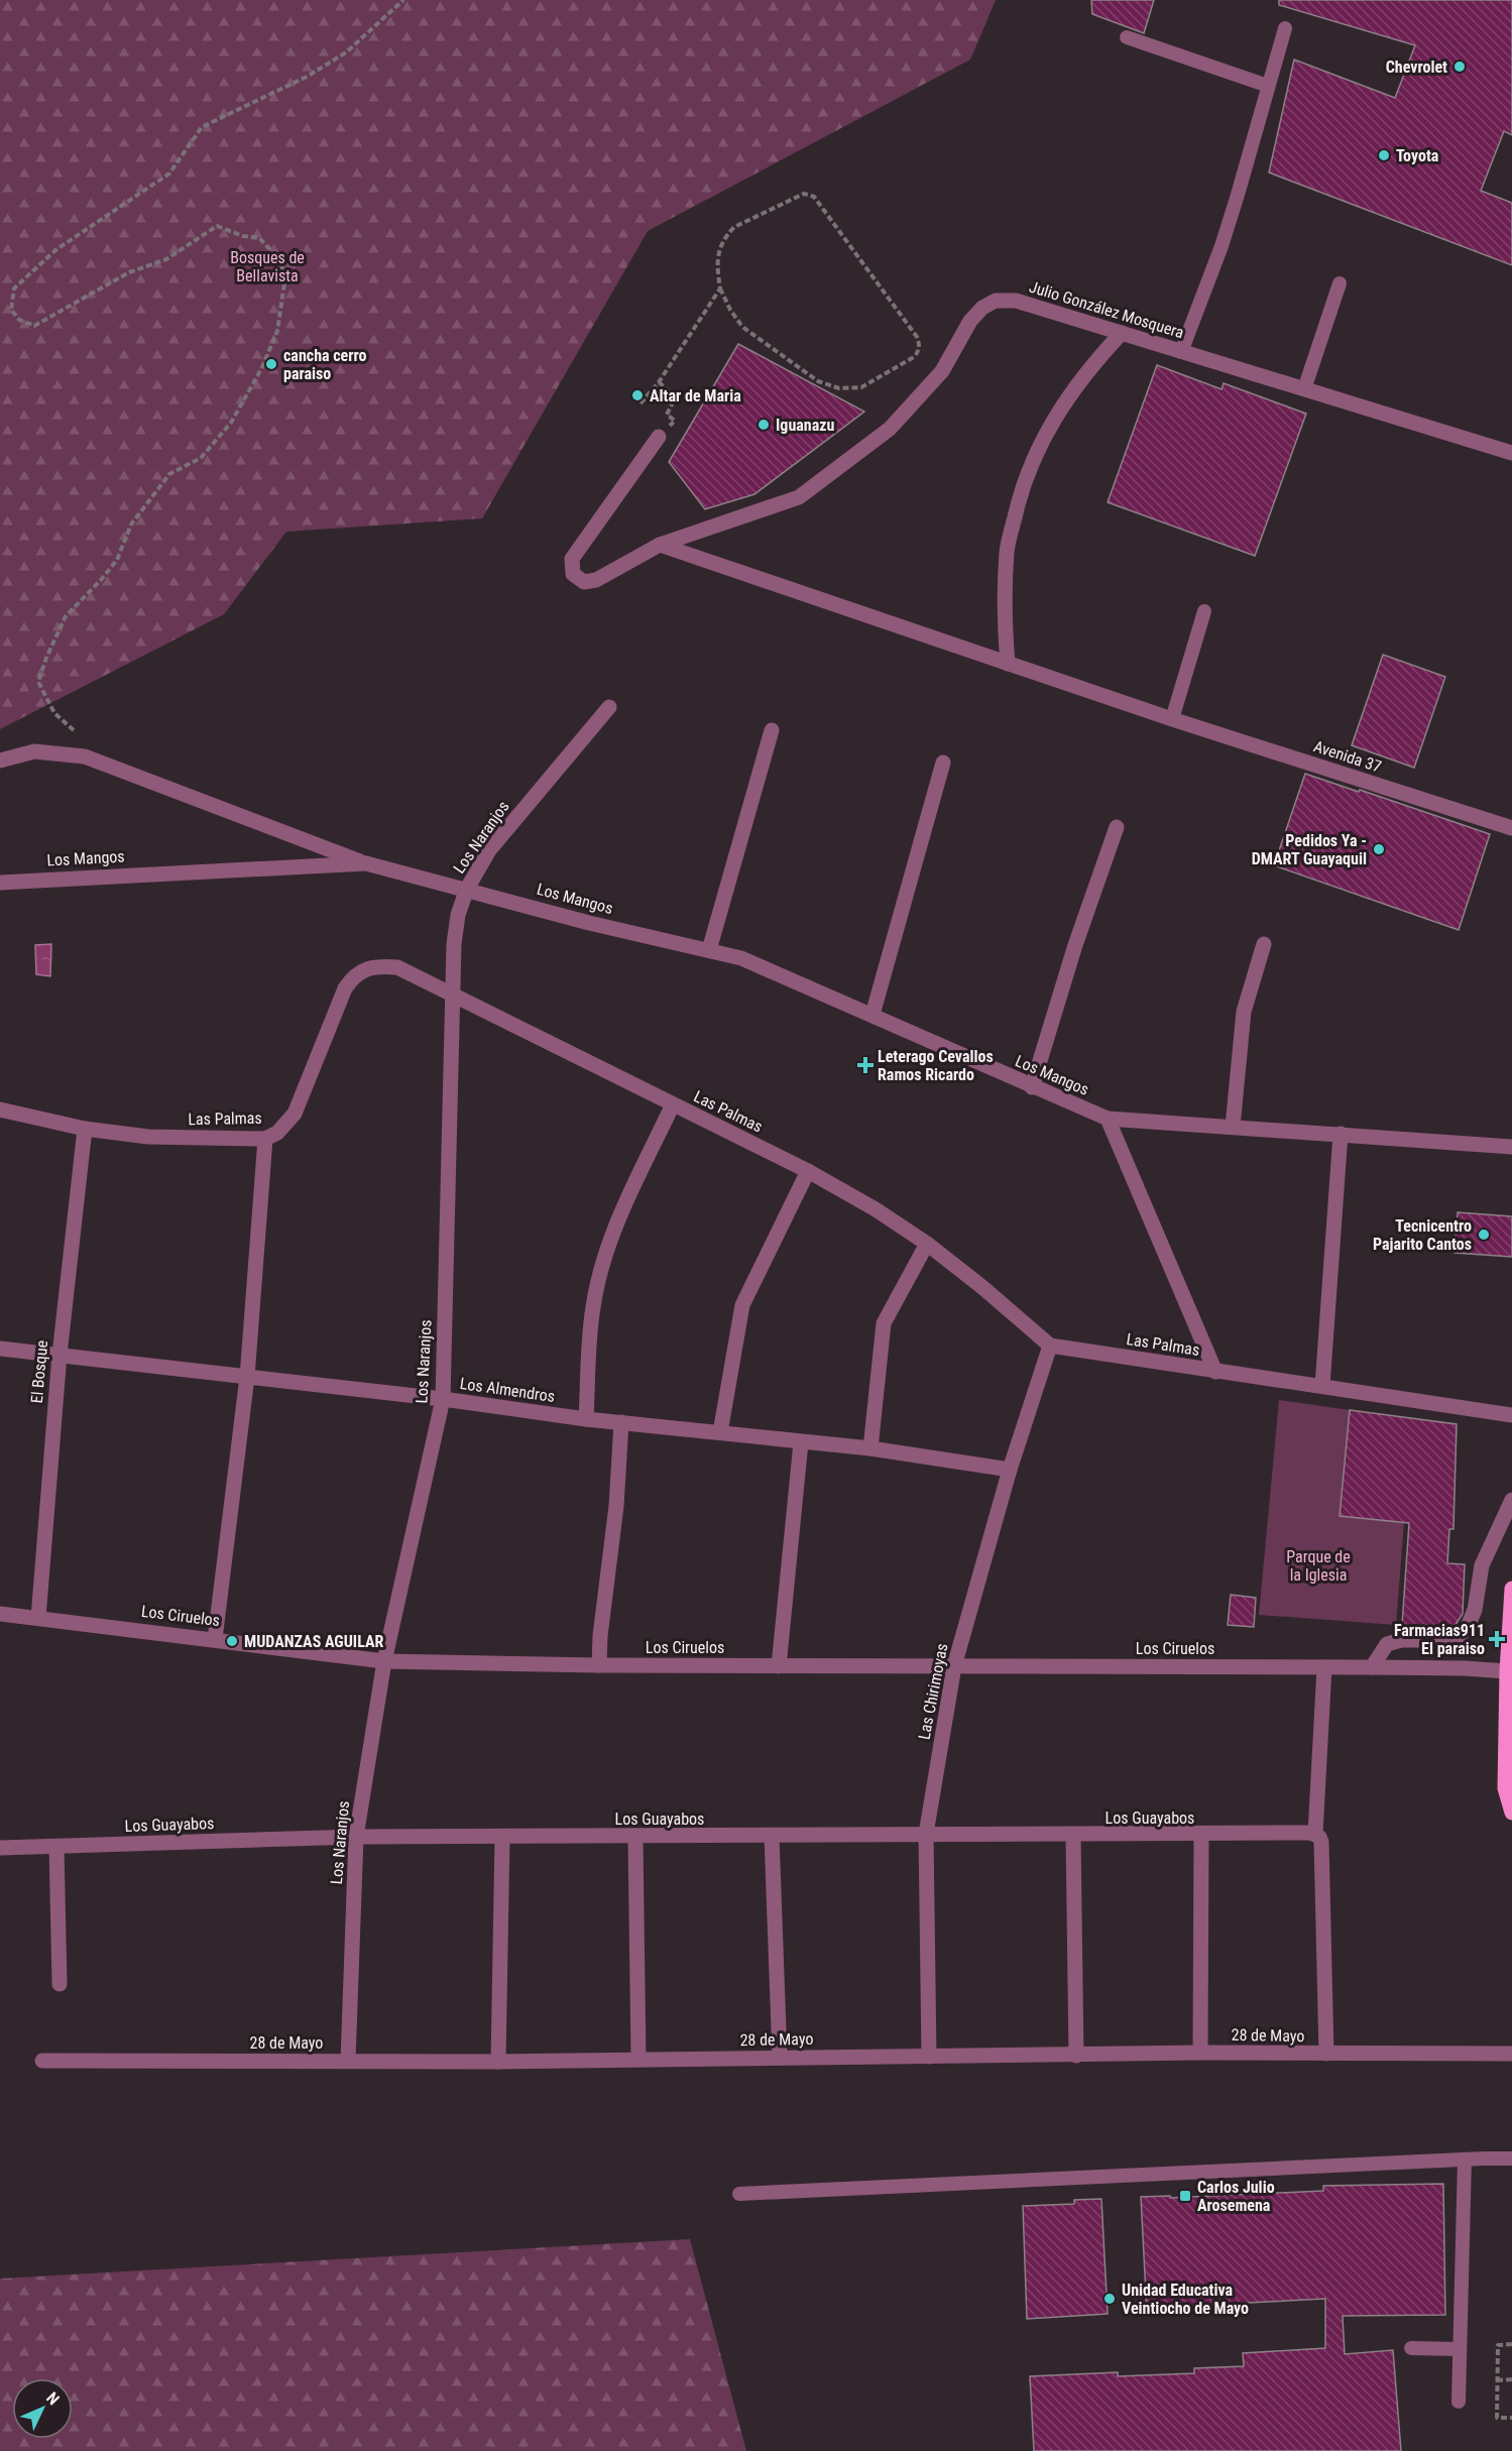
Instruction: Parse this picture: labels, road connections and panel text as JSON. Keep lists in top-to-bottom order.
{
  "streets": {
    "street": [
      "Julio González Mosquera",
      "Avenida 37",
      "Los Naranjos",
      "Los Mangos",
      "Las Palmas",
      "El Bosque",
      "Los Almendros",
      "Los Ciruelos",
      "Las Chirimoyas",
      "Los Guayabos",
      "28 de Mayo"
    ]
  },
  "crossings": [
    ["Julio González Mosquera", "Avenida 37"],
    ["Los Naranjos", "Los Mangos"],
    ["Los Naranjos", "Las Palmas"],
    ["Los Naranjos", "Los Almendros"],
    ["Los Naranjos", "Los Ciruelos"],
    ["Los Naranjos", "Los Guayabos"],
    ["Los Naranjos", "28 de Mayo"],
    ["Las Palmas", "El Bosque"],
    ["Las Palmas", "Las Chirimoyas"],
    ["El Bosque", "Los Almendros"],
    ["El Bosque", "Los Ciruelos"],
    ["Los Almendros", "Las Chirimoyas"],
    ["Los Ciruelos", "Las Chirimoyas"],
    ["Las Chirimoyas", "Los Guayabos"],
    ["Las Chirimoyas", "28 de Mayo"]
  ],
  "parks": ["Bosques de Bellavista", "Parque de la Iglesia"],
  "places": {
    "other": [
      "Chevrolet",
      "Toyota",
      "cancha cerro paraiso",
      "Altar de Maria",
      "Iguanazu",
      "Pedidos Ya - DMART Guayaquil",
      "Tecnicentro Pajarito Cantos",
      "MUDANZAS AGUILAR",
      "Unidad Educativa Veintiocho de Mayo"
    ],
    "health": ["Leterago Cevallos Ramos Ricardo", "Farmacias911 El paraiso"],
    "transit": ["Carlos Julio Arosemena"]
  },
  "north": "top right"
}
